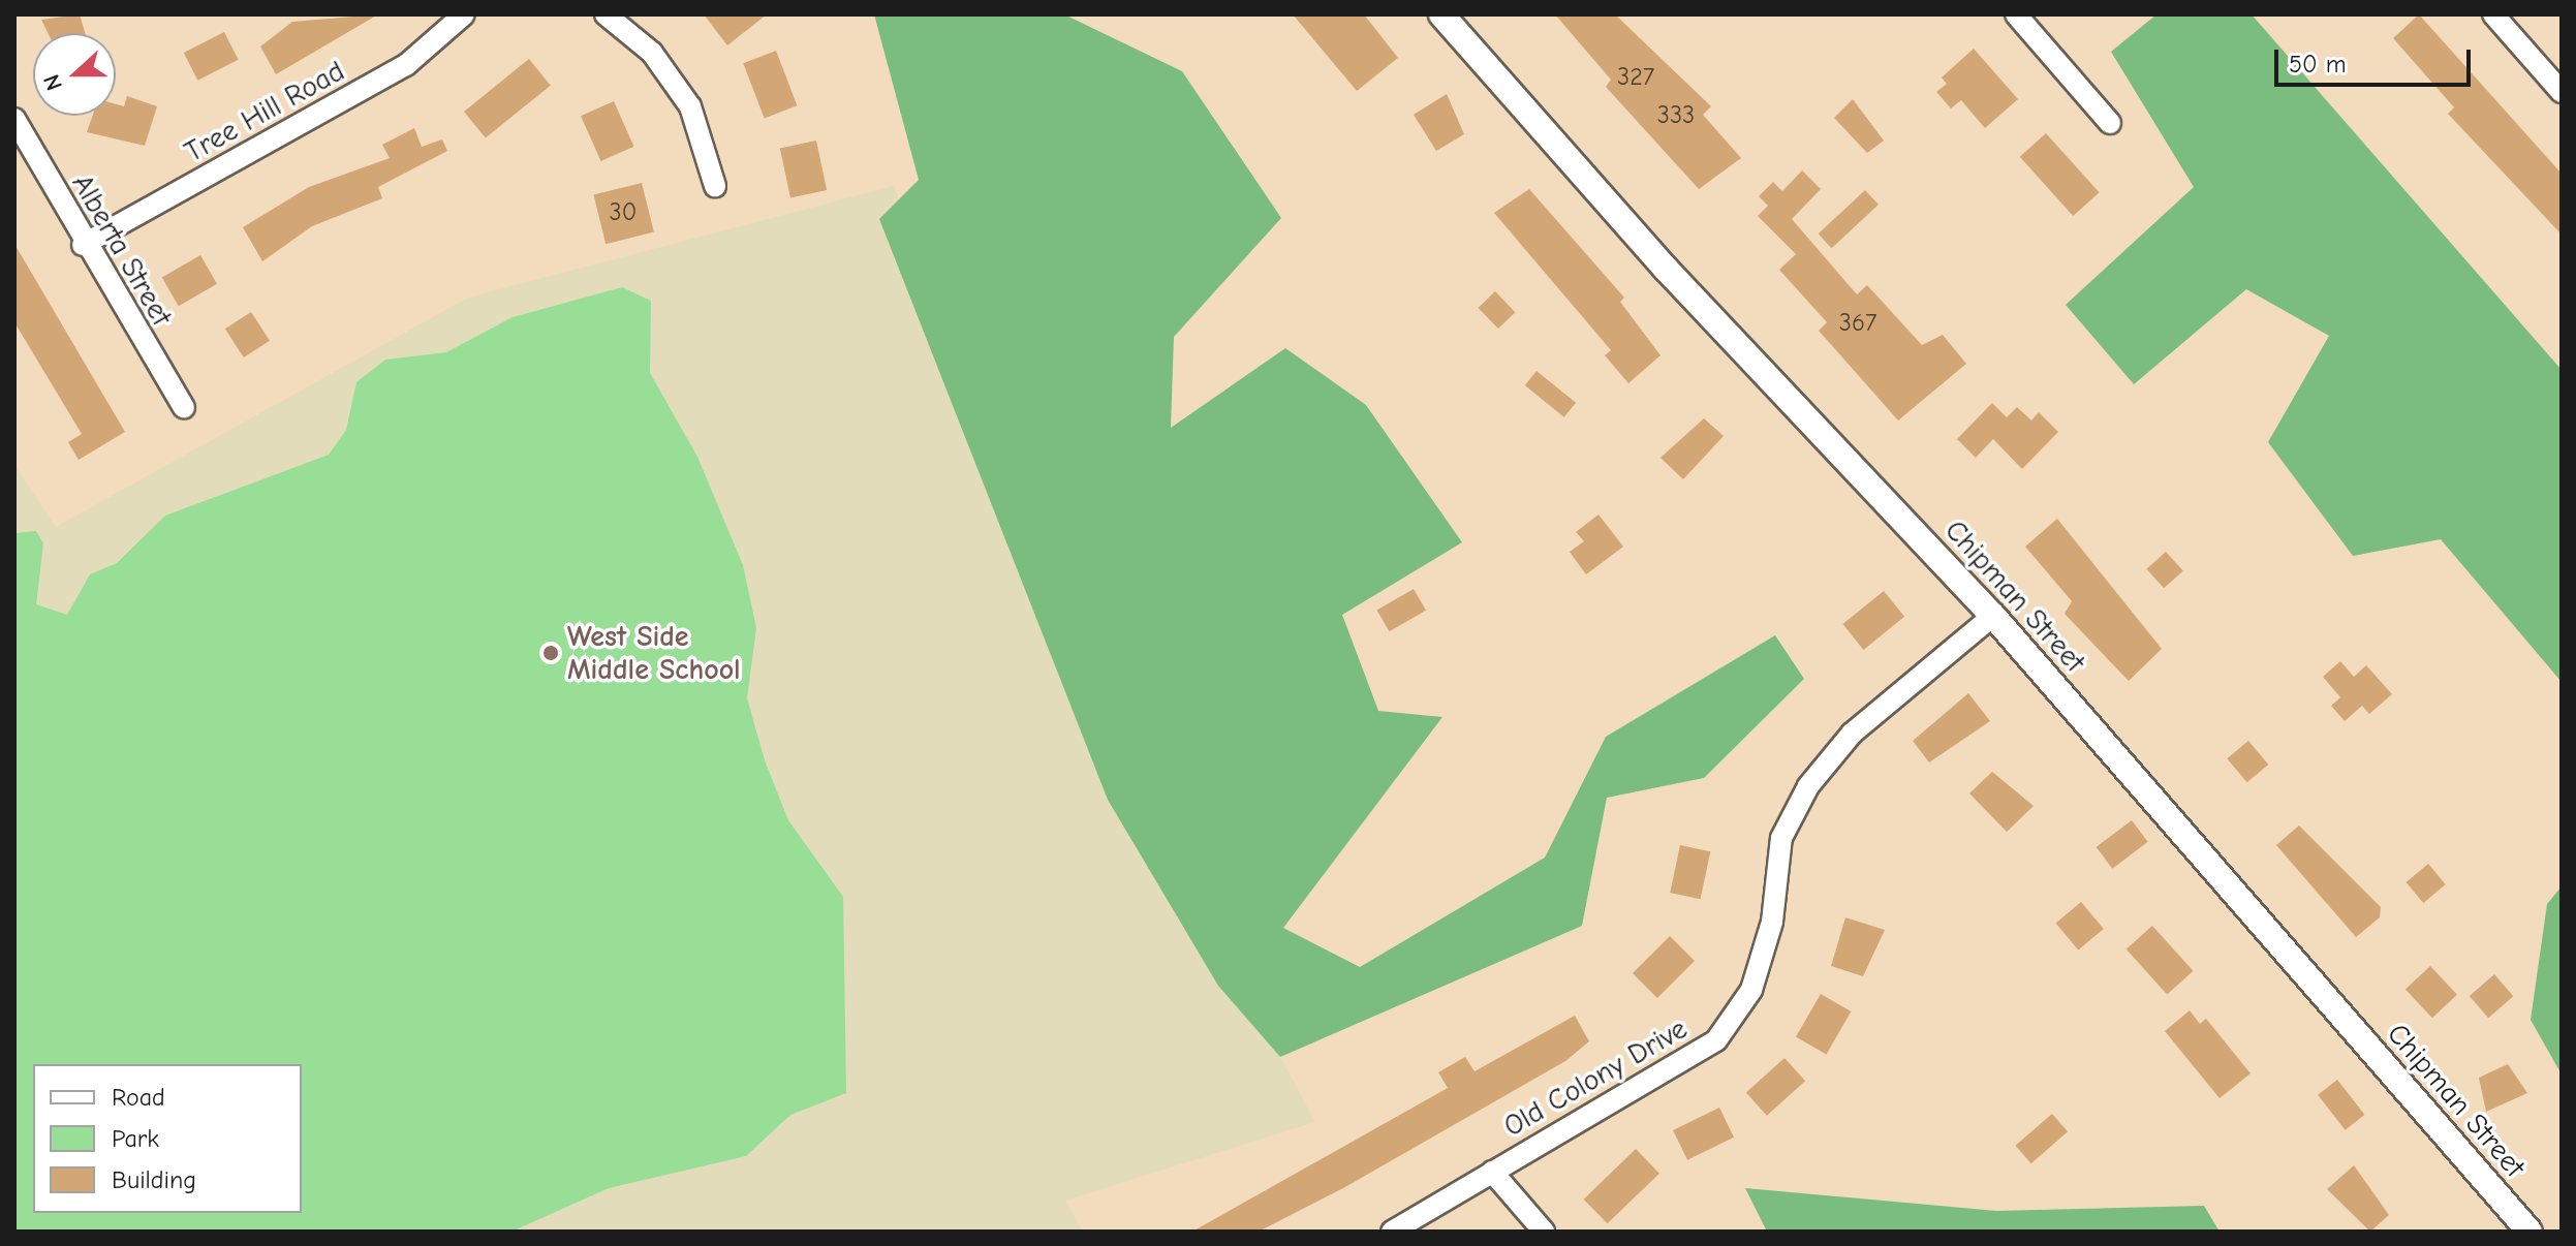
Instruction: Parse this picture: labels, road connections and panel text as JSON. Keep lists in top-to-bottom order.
{
  "streets": {
    "street": [
      "Tree Hill Road",
      "Alberta Street",
      "Chipman Street",
      "Old Colony Drive"
    ]
  },
  "crossings": [
    ["Tree Hill Road", "Alberta Street"],
    ["Chipman Street", "Old Colony Drive"]
  ],
  "places": ["West Side Middle School"],
  "house_numbers": [
    "327",
    "333",
    "30",
    "367"
  ],
  "legend": ["Road", "Park", "Building"],
  "scale_bar": "50 m",
  "north": "left"
}
